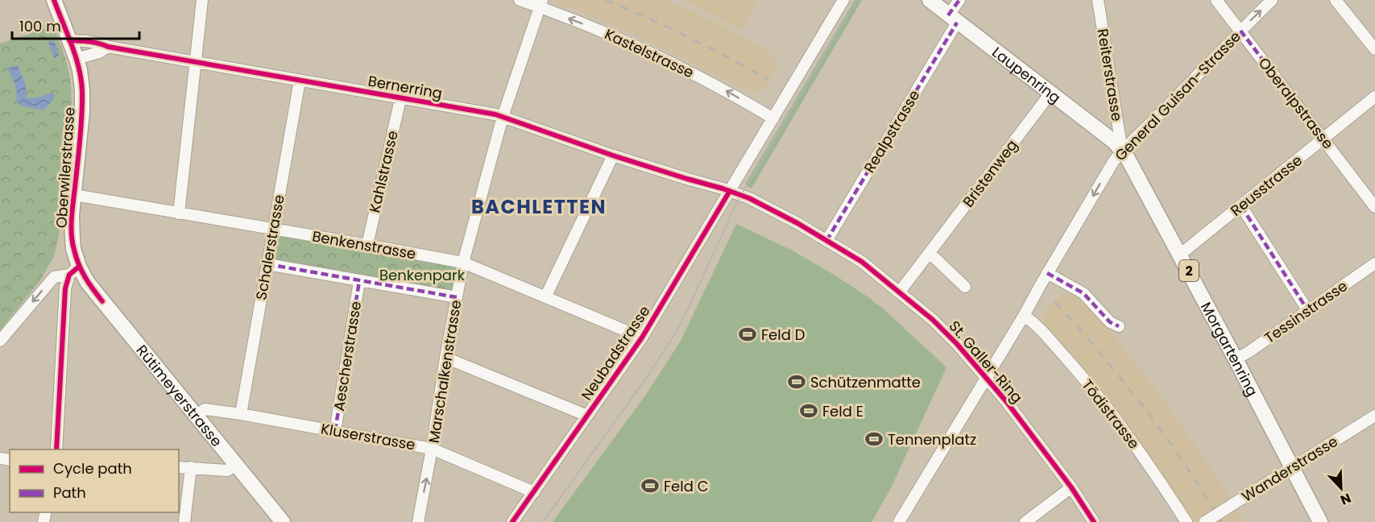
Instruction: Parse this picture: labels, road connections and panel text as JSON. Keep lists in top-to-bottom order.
{
  "streets": {
    "main road": [
      "Laupenring",
      "Oberwilerstrasse",
      "2",
      "Morgartenring",
      "Rütimeyerstrasse"
    ],
    "street": [
      "Kastelstrasse",
      "Reiterstrasse",
      "Bernerring",
      "General Guisan-Strasse",
      "Oberalpstrasse",
      "Realpstrasse",
      "Kahlstrasse",
      "Bristenweg",
      "Reusstrasse",
      "Benkenstrasse",
      "Schalerstrasse",
      "Tessinstrasse",
      "Neubadstrasse",
      "Aescherstrasse",
      "St. Galler-Ring",
      "Marschalkenstrasse",
      "Tödistrasse",
      "Kluserstrasse",
      "Wanderstrasse"
    ]
  },
  "crossings": [
    ["Kastelstrasse", "Neubadstrasse"],
    ["Kastelstrasse", "Marschalkenstrasse"],
    ["Laupenring", "Reiterstrasse"],
    ["Laupenring", "General Guisan-Strasse"],
    ["Laupenring", "Realpstrasse"],
    ["Laupenring", "Bristenweg"],
    ["Laupenring", "Morgartenring"],
    ["Reiterstrasse", "General Guisan-Strasse"],
    ["Reiterstrasse", "Morgartenring"],
    ["Bernerring", "Oberwilerstrasse"],
    ["Bernerring", "Kahlstrasse"],
    ["Bernerring", "Schalerstrasse"],
    ["Bernerring", "Neubadstrasse"],
    ["Bernerring", "St. Galler-Ring"],
    ["Bernerring", "Marschalkenstrasse"],
    ["General Guisan-Strasse", "Oberalpstrasse"],
    ["General Guisan-Strasse", "Morgartenring"],
    ["General Guisan-Strasse", "St. Galler-Ring"],
    ["General Guisan-Strasse", "Tödistrasse"],
    ["Oberalpstrasse", "Reusstrasse"],
    ["Realpstrasse", "St. Galler-Ring"],
    ["Oberwilerstrasse", "Benkenstrasse"],
    ["Oberwilerstrasse", "Rütimeyerstrasse"],
    ["Kahlstrasse", "Benkenstrasse"],
    ["Bristenweg", "St. Galler-Ring"],
    ["Reusstrasse", "Morgartenring"],
    ["Benkenstrasse", "Schalerstrasse"],
    ["Benkenstrasse", "Neubadstrasse"],
    ["Benkenstrasse", "Marschalkenstrasse"],
    ["Schalerstrasse", "Kluserstrasse"],
    ["Tessinstrasse", "Morgartenring"],
    ["Morgartenring", "Wanderstrasse"],
    ["Neubadstrasse", "St. Galler-Ring"],
    ["Neubadstrasse", "Kluserstrasse"],
    ["Aescherstrasse", "Kluserstrasse"],
    ["Marschalkenstrasse", "Kluserstrasse"],
    ["Rütimeyerstrasse", "Kluserstrasse"]
  ],
  "one_way": ["Kastelstrasse"],
  "districts": ["BACHLETTEN"],
  "parks": ["Benkenpark"],
  "places": {
    "sports": [
      "Feld D",
      "Schützenmatte",
      "Feld E",
      "Tennenplatz",
      "Feld C"
    ]
  },
  "legend": ["Cycle path", "Path"],
  "scale_bar": "100 m",
  "north": "bottom right"
}
